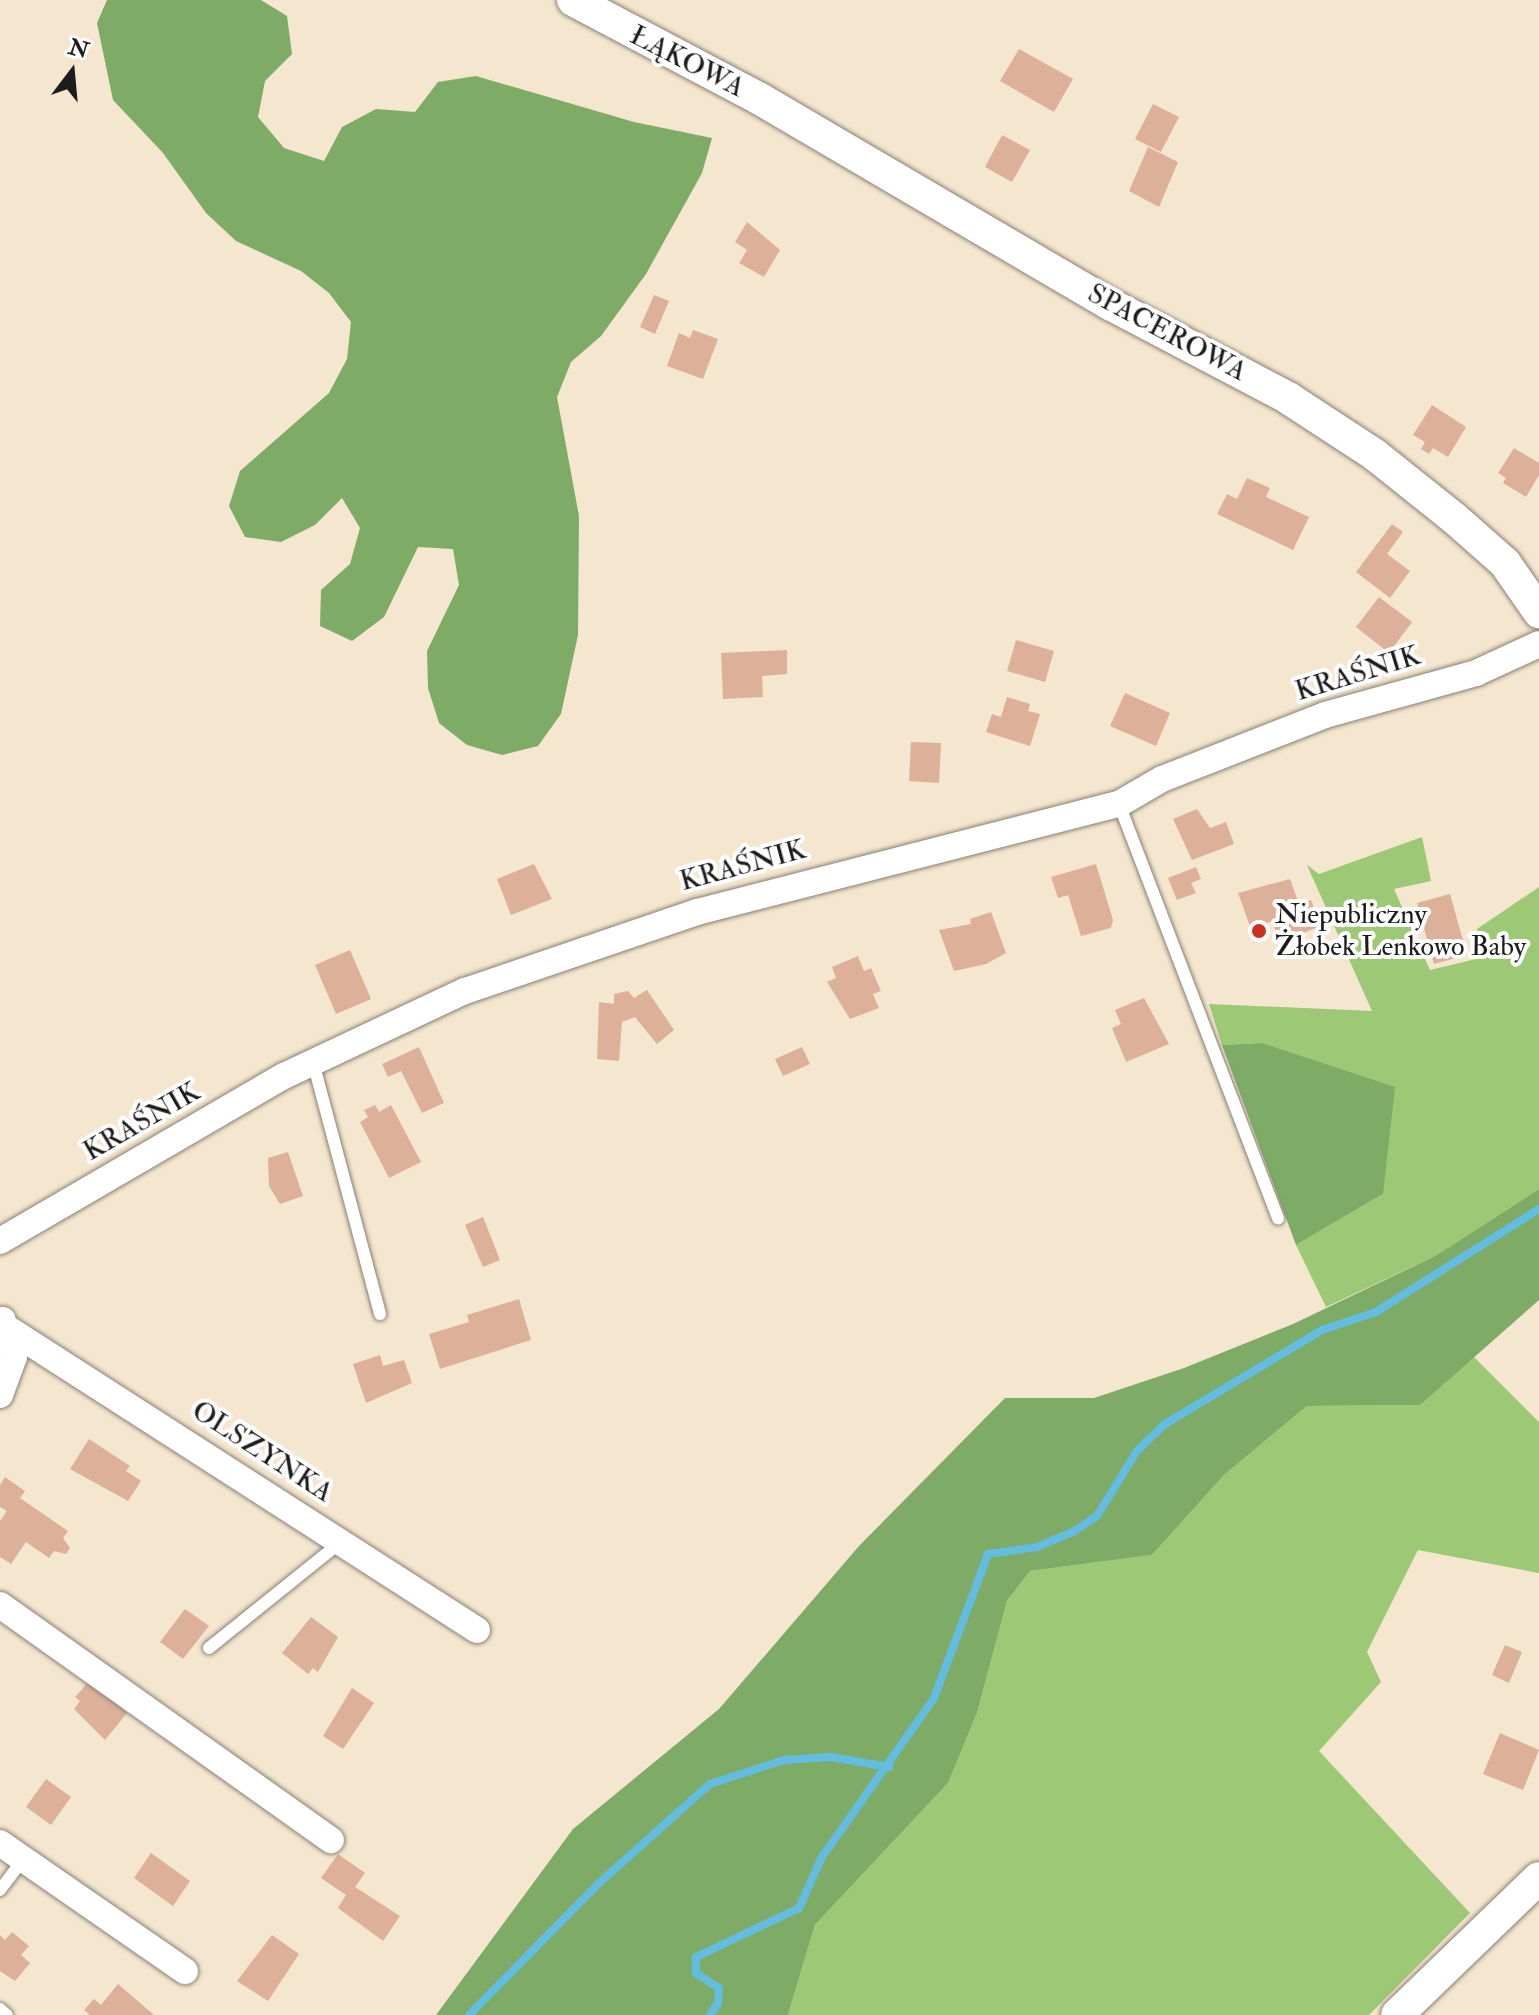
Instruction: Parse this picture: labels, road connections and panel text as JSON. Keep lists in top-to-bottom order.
{
  "streets": {
    "street": [
      "ŁĄKOWA",
      "SPACEROWA",
      "KRAŚNIK",
      "OLSZYNKA"
    ]
  },
  "crossings": [
    ["ŁĄKOWA", "SPACEROWA"]
  ],
  "places": ["Niepubliczny Żłobek Lenkowo Baby"],
  "north": "top"
}
